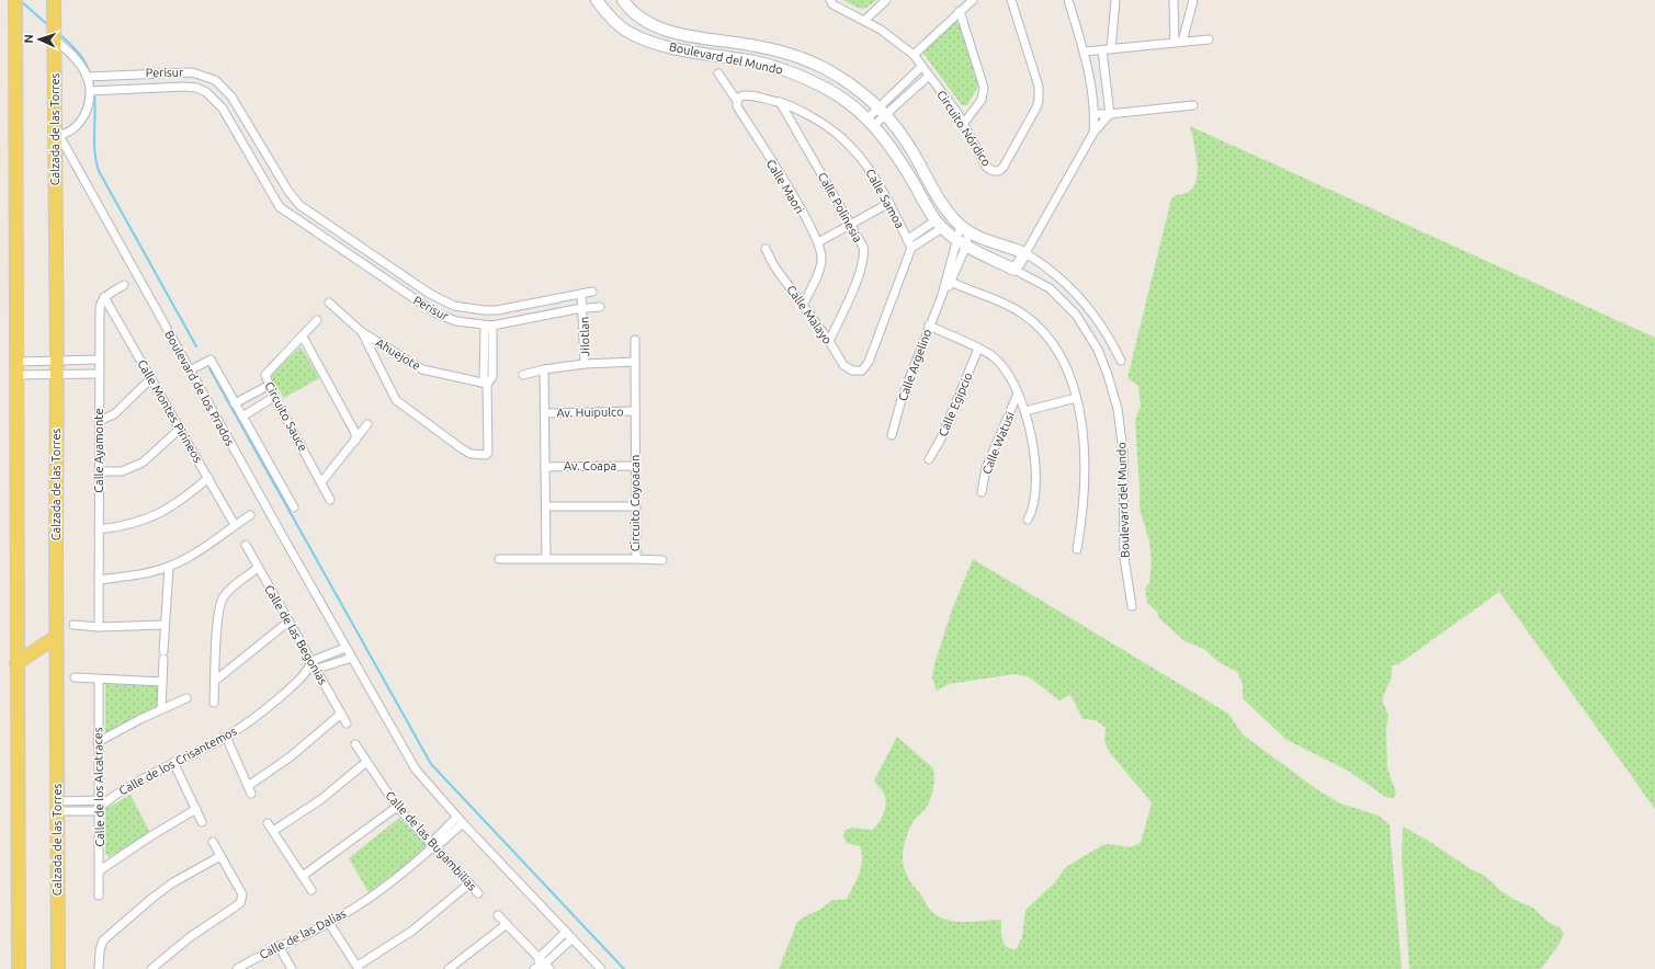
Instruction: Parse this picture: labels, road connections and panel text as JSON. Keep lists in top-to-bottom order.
{
  "streets": {
    "main road": ["Calzada de las Torres"],
    "street": [
      "Boulevard del Mundo",
      "Perisur",
      "Circuito Nórdico",
      "Calle Maori",
      "Calle Samoa",
      "Calle Polinesia",
      "Calle Malayo",
      "Jilotlan",
      "Ahuejote",
      "Calle Argelino",
      "Boulevard de los Prados",
      "Calle Egipcio",
      "Calle Montes Pirineos",
      "Av. Huipulco",
      "Circuito Sauce",
      "Calle Watusi",
      "Calle Ayamonte",
      "Av. Coapa",
      "Circuito Coyoacan",
      "Calle de las Begonias",
      "Calle de los Crisantemos",
      "Calle de los Alcatraces",
      "Calle de las Bugambilias",
      "Calle de las Dalias"
    ]
  },
  "crossings": [
    ["Boulevard del Mundo", "Calle Argelino"],
    ["Perisur", "Jilotlan"],
    ["Calzada de las Torres", "Boulevard de los Prados"],
    ["Calzada de las Torres", "Calle de los Crisantemos"],
    ["Calle Maori", "Calle Samoa"],
    ["Calle Maori", "Calle Malayo"],
    ["Calle Samoa", "Calle Polinesia"],
    ["Calle Samoa", "Calle Malayo"],
    ["Calle Polinesia", "Calle Malayo"],
    ["Boulevard de los Prados", "Calle de los Crisantemos"],
    ["Boulevard de los Prados", "Calle de las Dalias"],
    ["Calle Montes Pirineos", "Calle Ayamonte"],
    ["Av. Huipulco", "Circuito Coyoacan"],
    ["Av. Coapa", "Circuito Coyoacan"],
    ["Calle de las Begonias", "Calle de los Crisantemos"],
    ["Calle de los Crisantemos", "Calle de los Alcatraces"],
    ["Calle de las Bugambilias", "Calle de las Dalias"]
  ],
  "north": "left"
}
